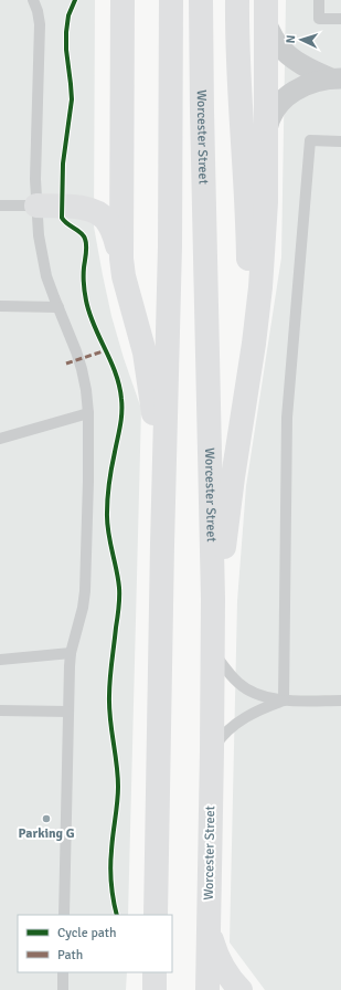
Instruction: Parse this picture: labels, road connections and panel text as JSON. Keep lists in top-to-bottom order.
{
  "streets": {
    "highway": ["Worcester Street"]
  },
  "places": ["Parking G"],
  "legend": ["Cycle path", "Path"],
  "north": "left"
}
